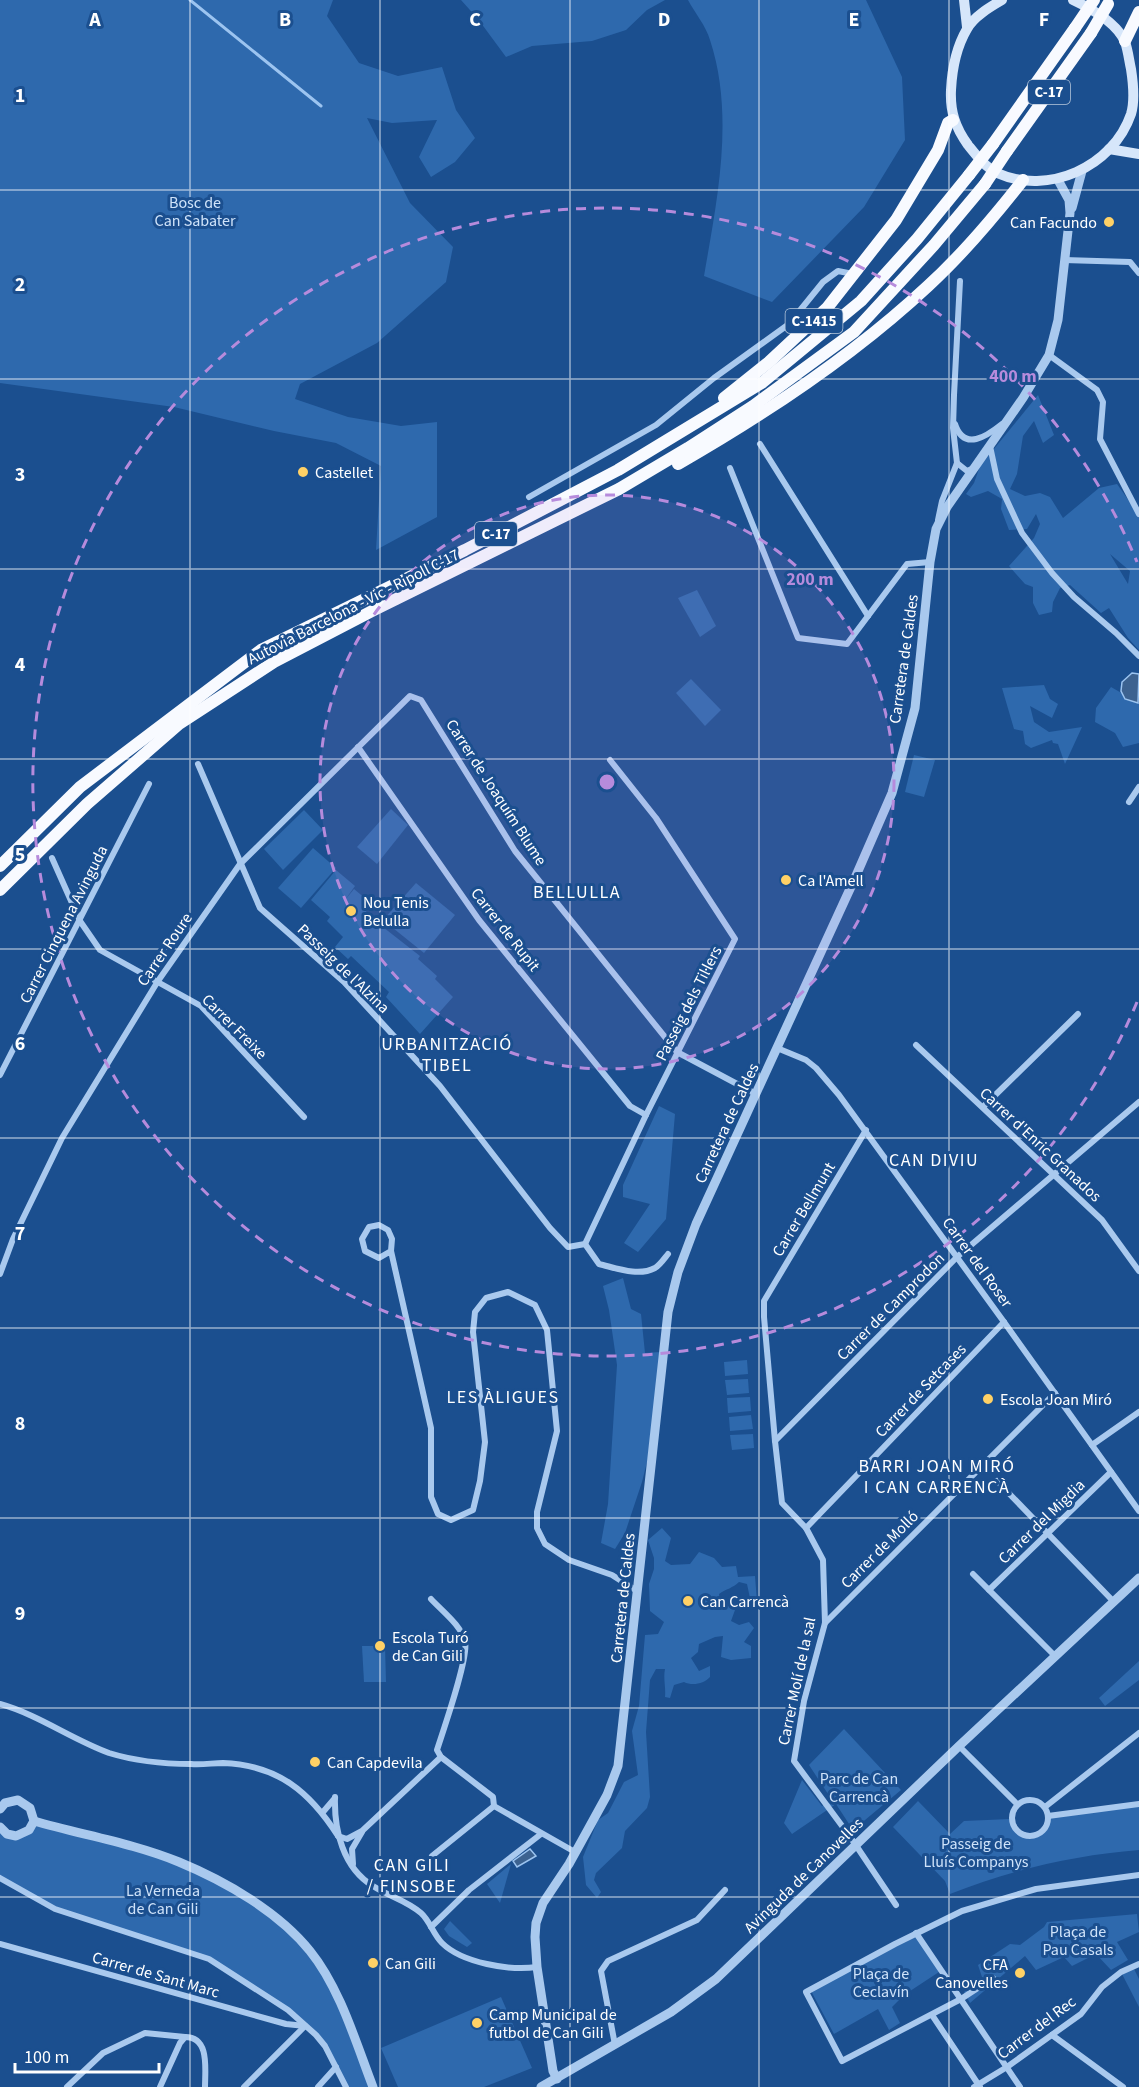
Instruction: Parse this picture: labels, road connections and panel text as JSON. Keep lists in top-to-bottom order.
{
  "streets": {
    "highway": ["C-17", "C-1415", "Autovia Barcelona - Vic - Ripoll C-17"],
    "street": [
      "Carretera de Caldes",
      "Carrer de Joaquím Blume",
      "Carrer Cinquena Avinguda",
      "Carrer de Rupit",
      "Carrer Roure",
      "Passeig de l'Alzina",
      "Passeig dels Til·lers",
      "Carrer Freixe",
      "Carrer d'Enric Granados",
      "Carrer Bellmunt",
      "Carrer del Roser",
      "Carrer de Camprodon",
      "Carrer de Setcases",
      "Carrer del Migdia",
      "Carrer de Molló",
      "Carrer Molí de la sal",
      "Avinguda de Canovelles",
      "Carrer de Sant Marc",
      "Carrer del Rec"
    ]
  },
  "crossings": [
    ["C-1415", "Autovia Barcelona - Vic - Ripoll C-17"],
    ["Carretera de Caldes", "Carrer de Joaquím Blume"],
    ["Carretera de Caldes", "Carrer del Roser"],
    ["Carretera de Caldes", "Avinguda de Canovelles"],
    ["Carrer de Joaquím Blume", "Carrer Roure"],
    ["Carrer de Joaquím Blume", "Passeig dels Til·lers"],
    ["Carrer Cinquena Avinguda", "Carrer Freixe"],
    ["Carrer de Rupit", "Carrer Roure"],
    ["Carrer de Rupit", "Passeig dels Til·lers"],
    ["Carrer Roure", "Passeig de l'Alzina"],
    ["Carrer Roure", "Carrer Freixe"],
    ["Passeig de l'Alzina", "Passeig dels Til·lers"],
    ["Carrer d'Enric Granados", "Carrer de Camprodon"],
    ["Carrer Bellmunt", "Carrer del Roser"],
    ["Carrer Bellmunt", "Carrer Molí de la sal"],
    ["Carrer del Roser", "Carrer de Camprodon"],
    ["Carrer del Roser", "Carrer de Setcases"],
    ["Carrer del Roser", "Carrer del Migdia"],
    ["Carrer del Roser", "Carrer de Molló"],
    ["Carrer de Camprodon", "Carrer Molí de la sal"],
    ["Carrer de Setcases", "Carrer Molí de la sal"],
    ["Carrer de Molló", "Carrer Molí de la sal"],
    ["Carrer Molí de la sal", "Avinguda de Canovelles"]
  ],
  "districts": [
    "BELLULLA",
    "URBANITZACIÓ TIBEL",
    "CAN DIVIU",
    "LES ÀLIGUES",
    "BARRI JOAN MIRÓ I CAN CARRENCÀ",
    "CAN GILI / FINSOBE"
  ],
  "parks": [
    "Bosc de Can Sabater",
    "Parc de Can Carrencà",
    "Passeig de Lluís Companys",
    "La Verneda de Can Gili",
    "Plaça de Pau Casals",
    "Plaça de Ceclavín"
  ],
  "places": [
    "Can Facundo",
    "Castellet",
    "Ca l'Amell",
    "Nou Tenis Belulla",
    "Escola Joan Miró",
    "Can Carrencà",
    "Escola Turó de Can Gili",
    "Can Capdevila",
    "Can Gili",
    "CFA Canovelles",
    "Camp Municipal de futbol de Can Gili"
  ],
  "scale_bar": "100 m",
  "grid": {
    "columns": [
      "A",
      "B",
      "C",
      "D",
      "E",
      "F"
    ],
    "rows": [
      "1",
      "2",
      "3",
      "4",
      "5",
      "6",
      "7",
      "8",
      "9"
    ]
  },
  "rings": ["400 m", "200 m"]
}
